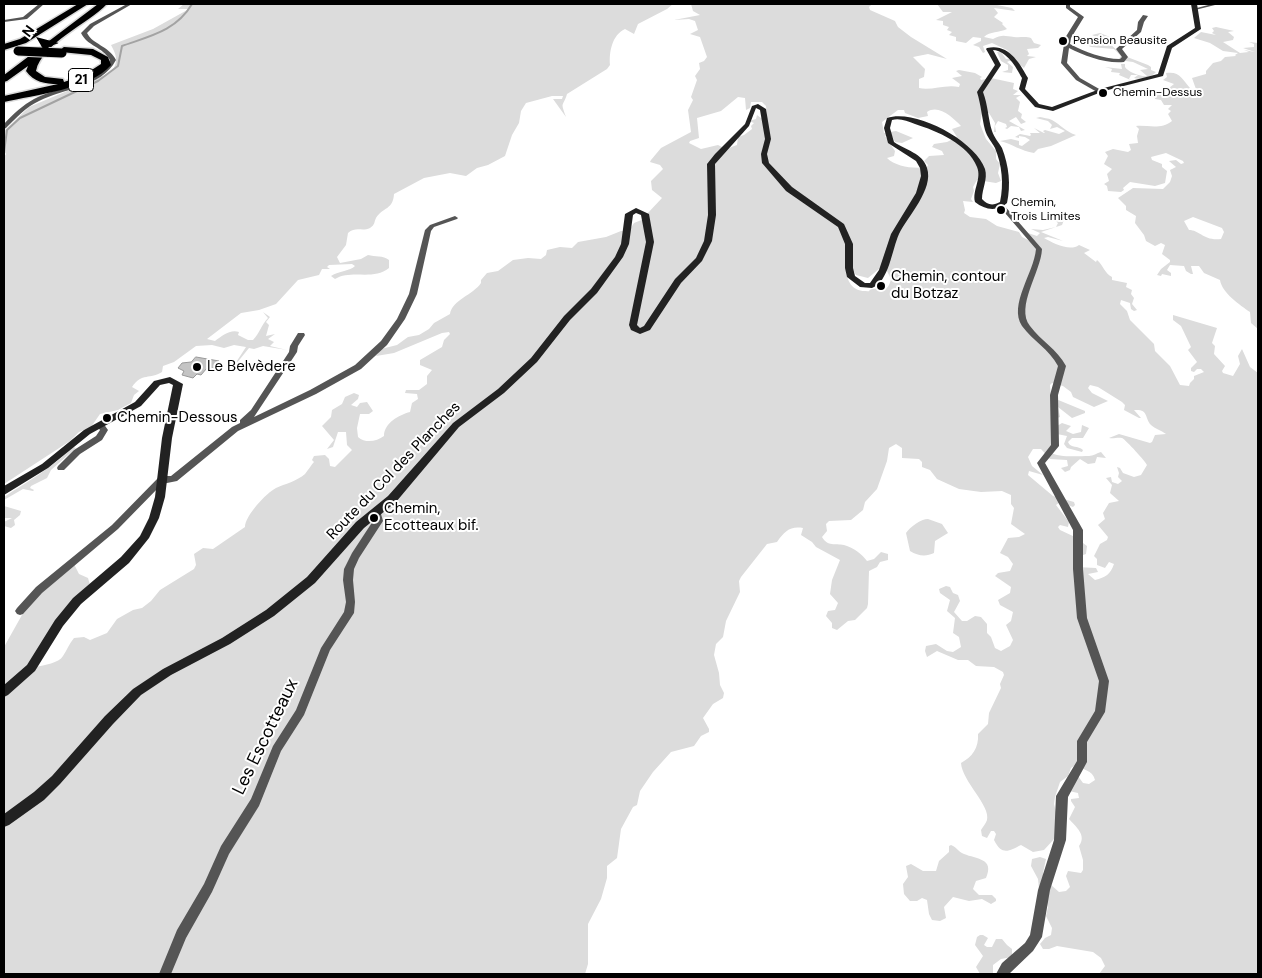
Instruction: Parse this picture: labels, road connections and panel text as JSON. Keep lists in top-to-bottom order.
{
  "streets": {
    "highway": ["21"],
    "street": ["Route du Col des Planches", "Les Escotteaux"]
  },
  "crossings": [
    ["Route du Col des Planches", "Les Escotteaux"]
  ],
  "places": [
    "Pension Beausite",
    "Chemin-Dessus",
    "Chemin, Trois Limites",
    "Chemin, contour du Botzaz",
    "Le Belvèdere",
    "Chemin-Dessous",
    "Chemin, Ecotteaux bif."
  ],
  "north": "top left"
}
